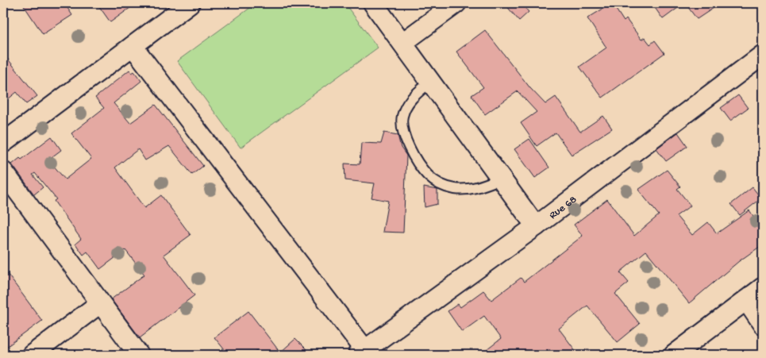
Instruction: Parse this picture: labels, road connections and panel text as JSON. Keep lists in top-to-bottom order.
{
  "streets": {
    "street": ["Rue 68"]
  }
}
